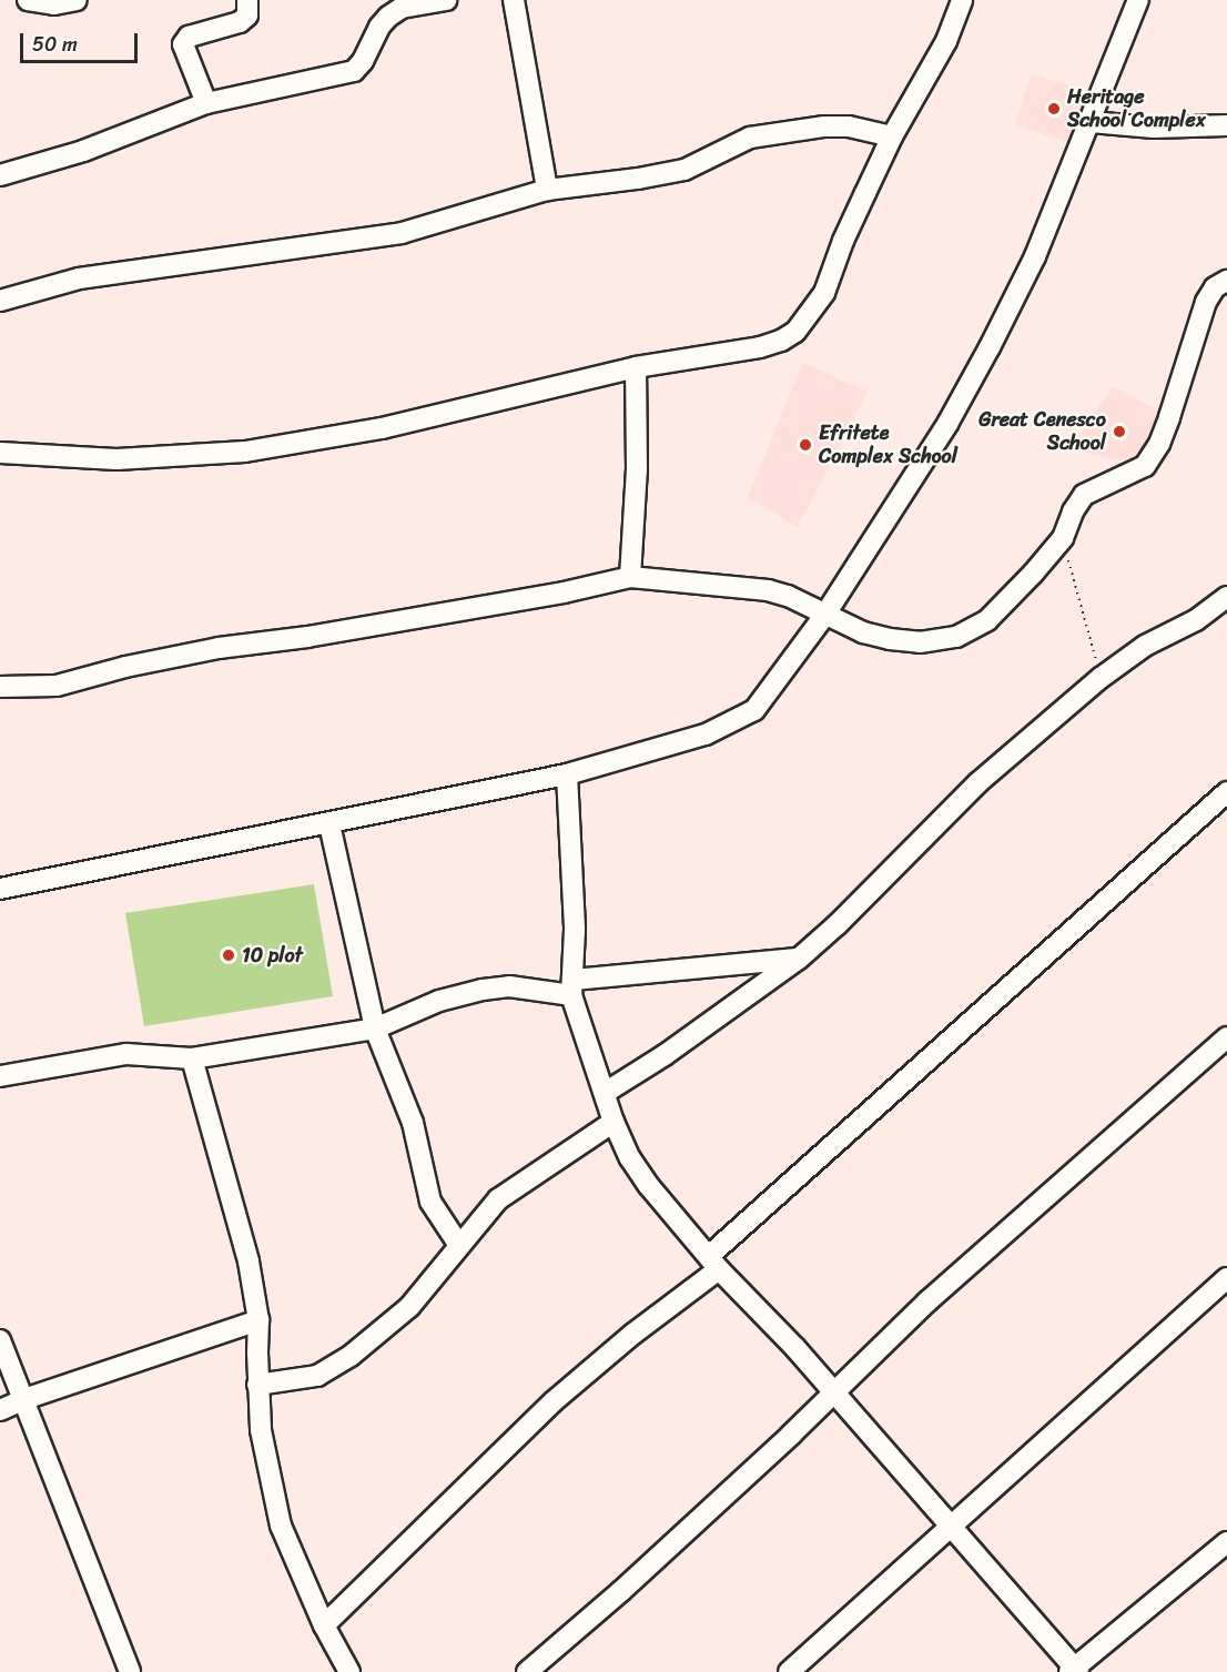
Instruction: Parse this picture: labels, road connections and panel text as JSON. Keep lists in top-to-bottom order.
{
  "places": [
    "Heritage School Complex",
    "Great Cenesco School",
    "Efritete Complex School",
    "10 plot"
  ],
  "scale_bar": "50 m"
}
